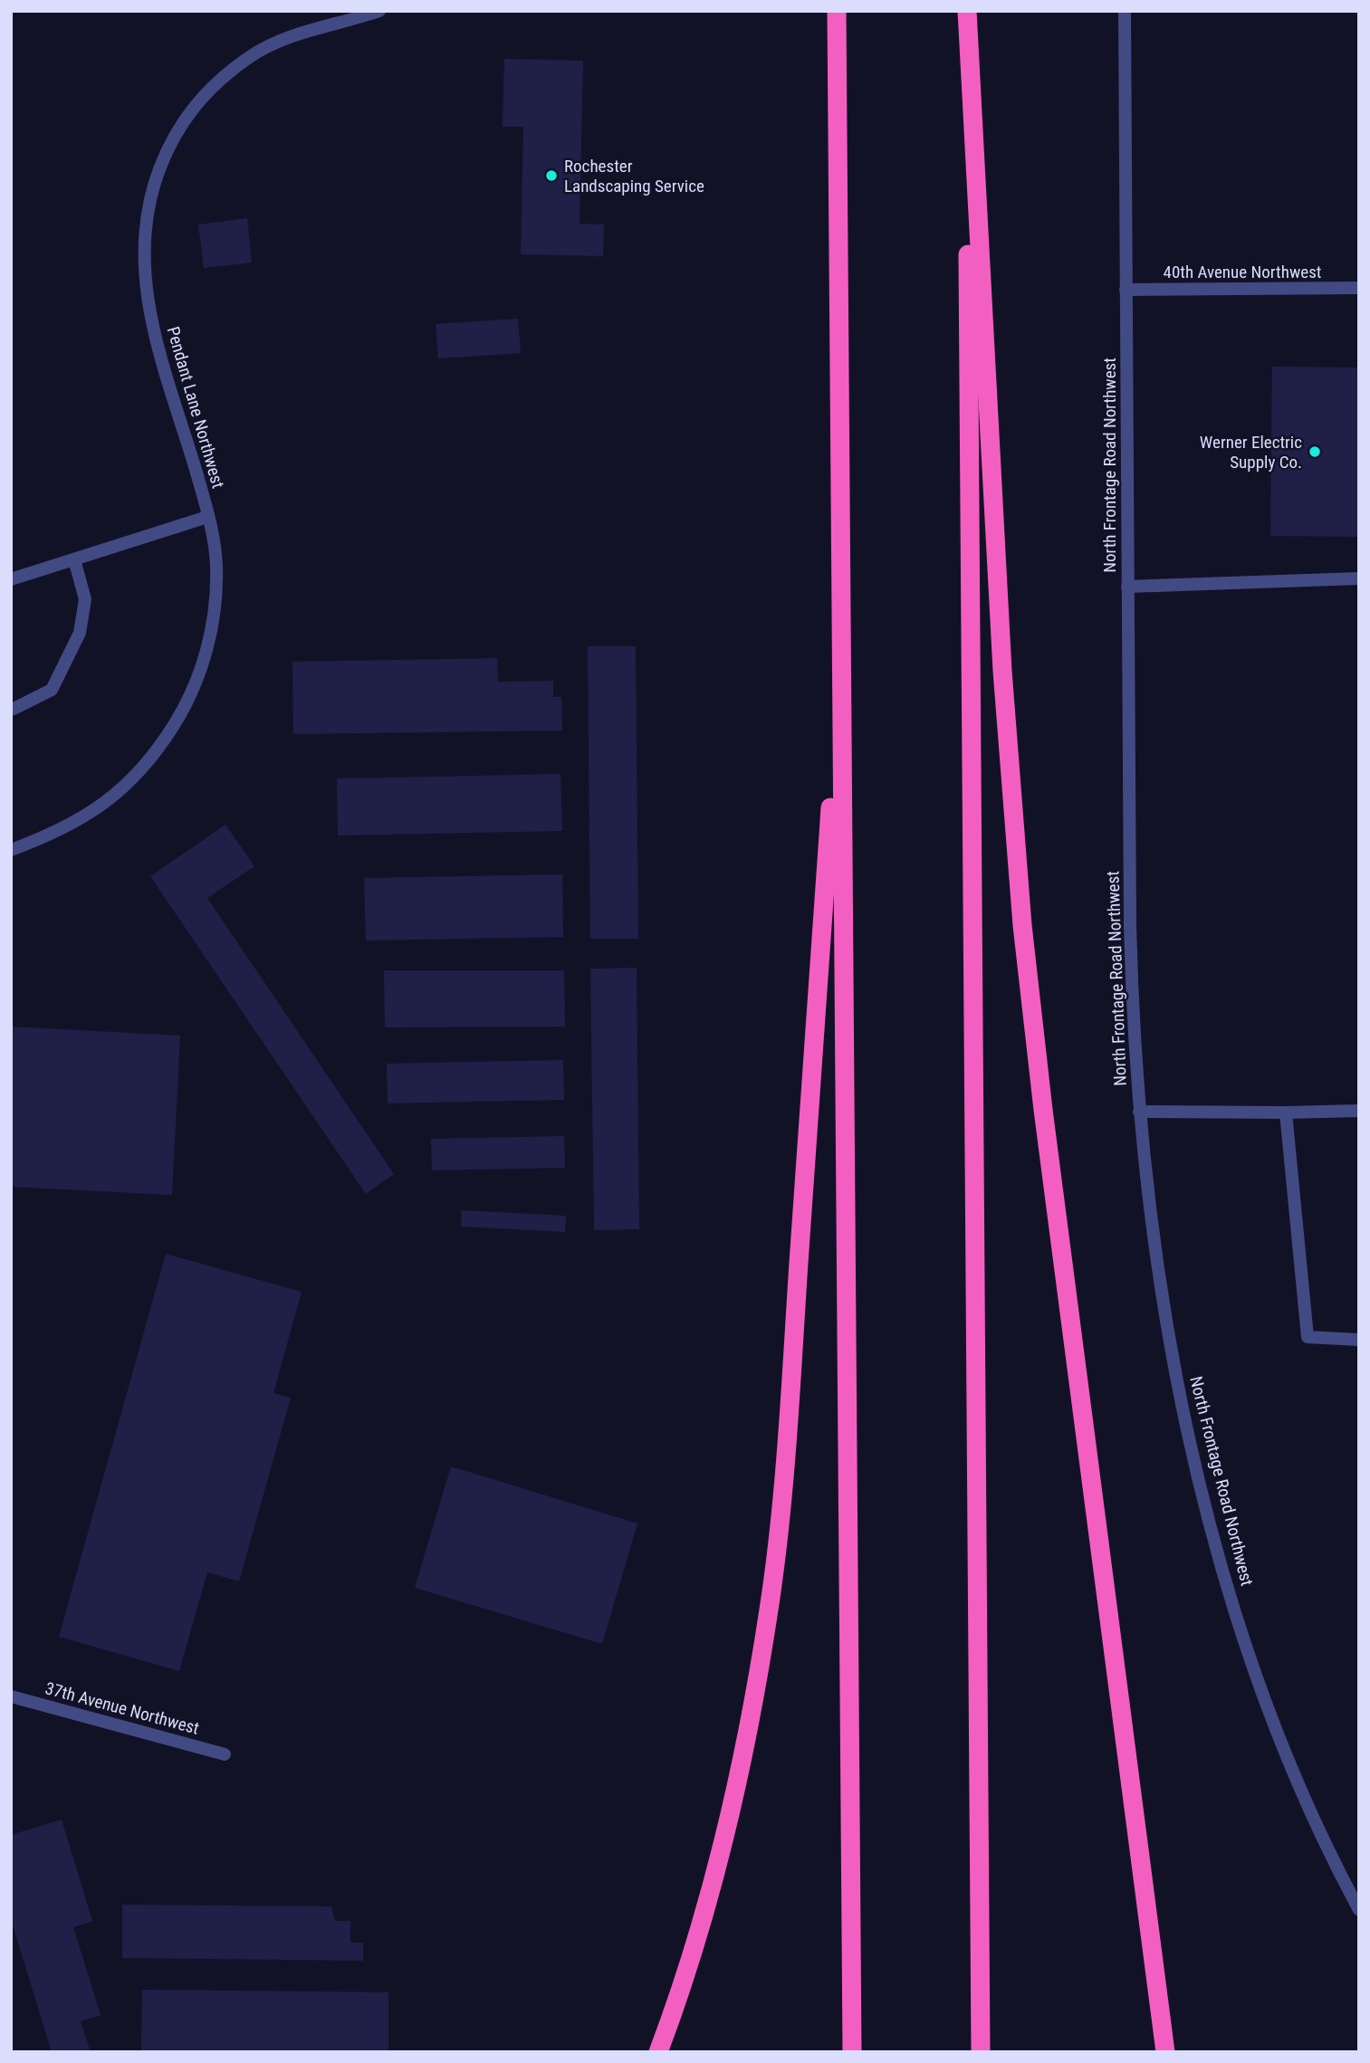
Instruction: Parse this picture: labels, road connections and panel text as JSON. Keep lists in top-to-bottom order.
{
  "streets": {
    "street": [
      "40th Avenue Northwest",
      "Pendant Lane Northwest",
      "North Frontage Road Northwest",
      "37th Avenue Northwest"
    ]
  },
  "crossings": [
    ["40th Avenue Northwest", "North Frontage Road Northwest"]
  ],
  "places": ["Rochester Landscaping Service", "Werner Electric Supply Co."]
}
